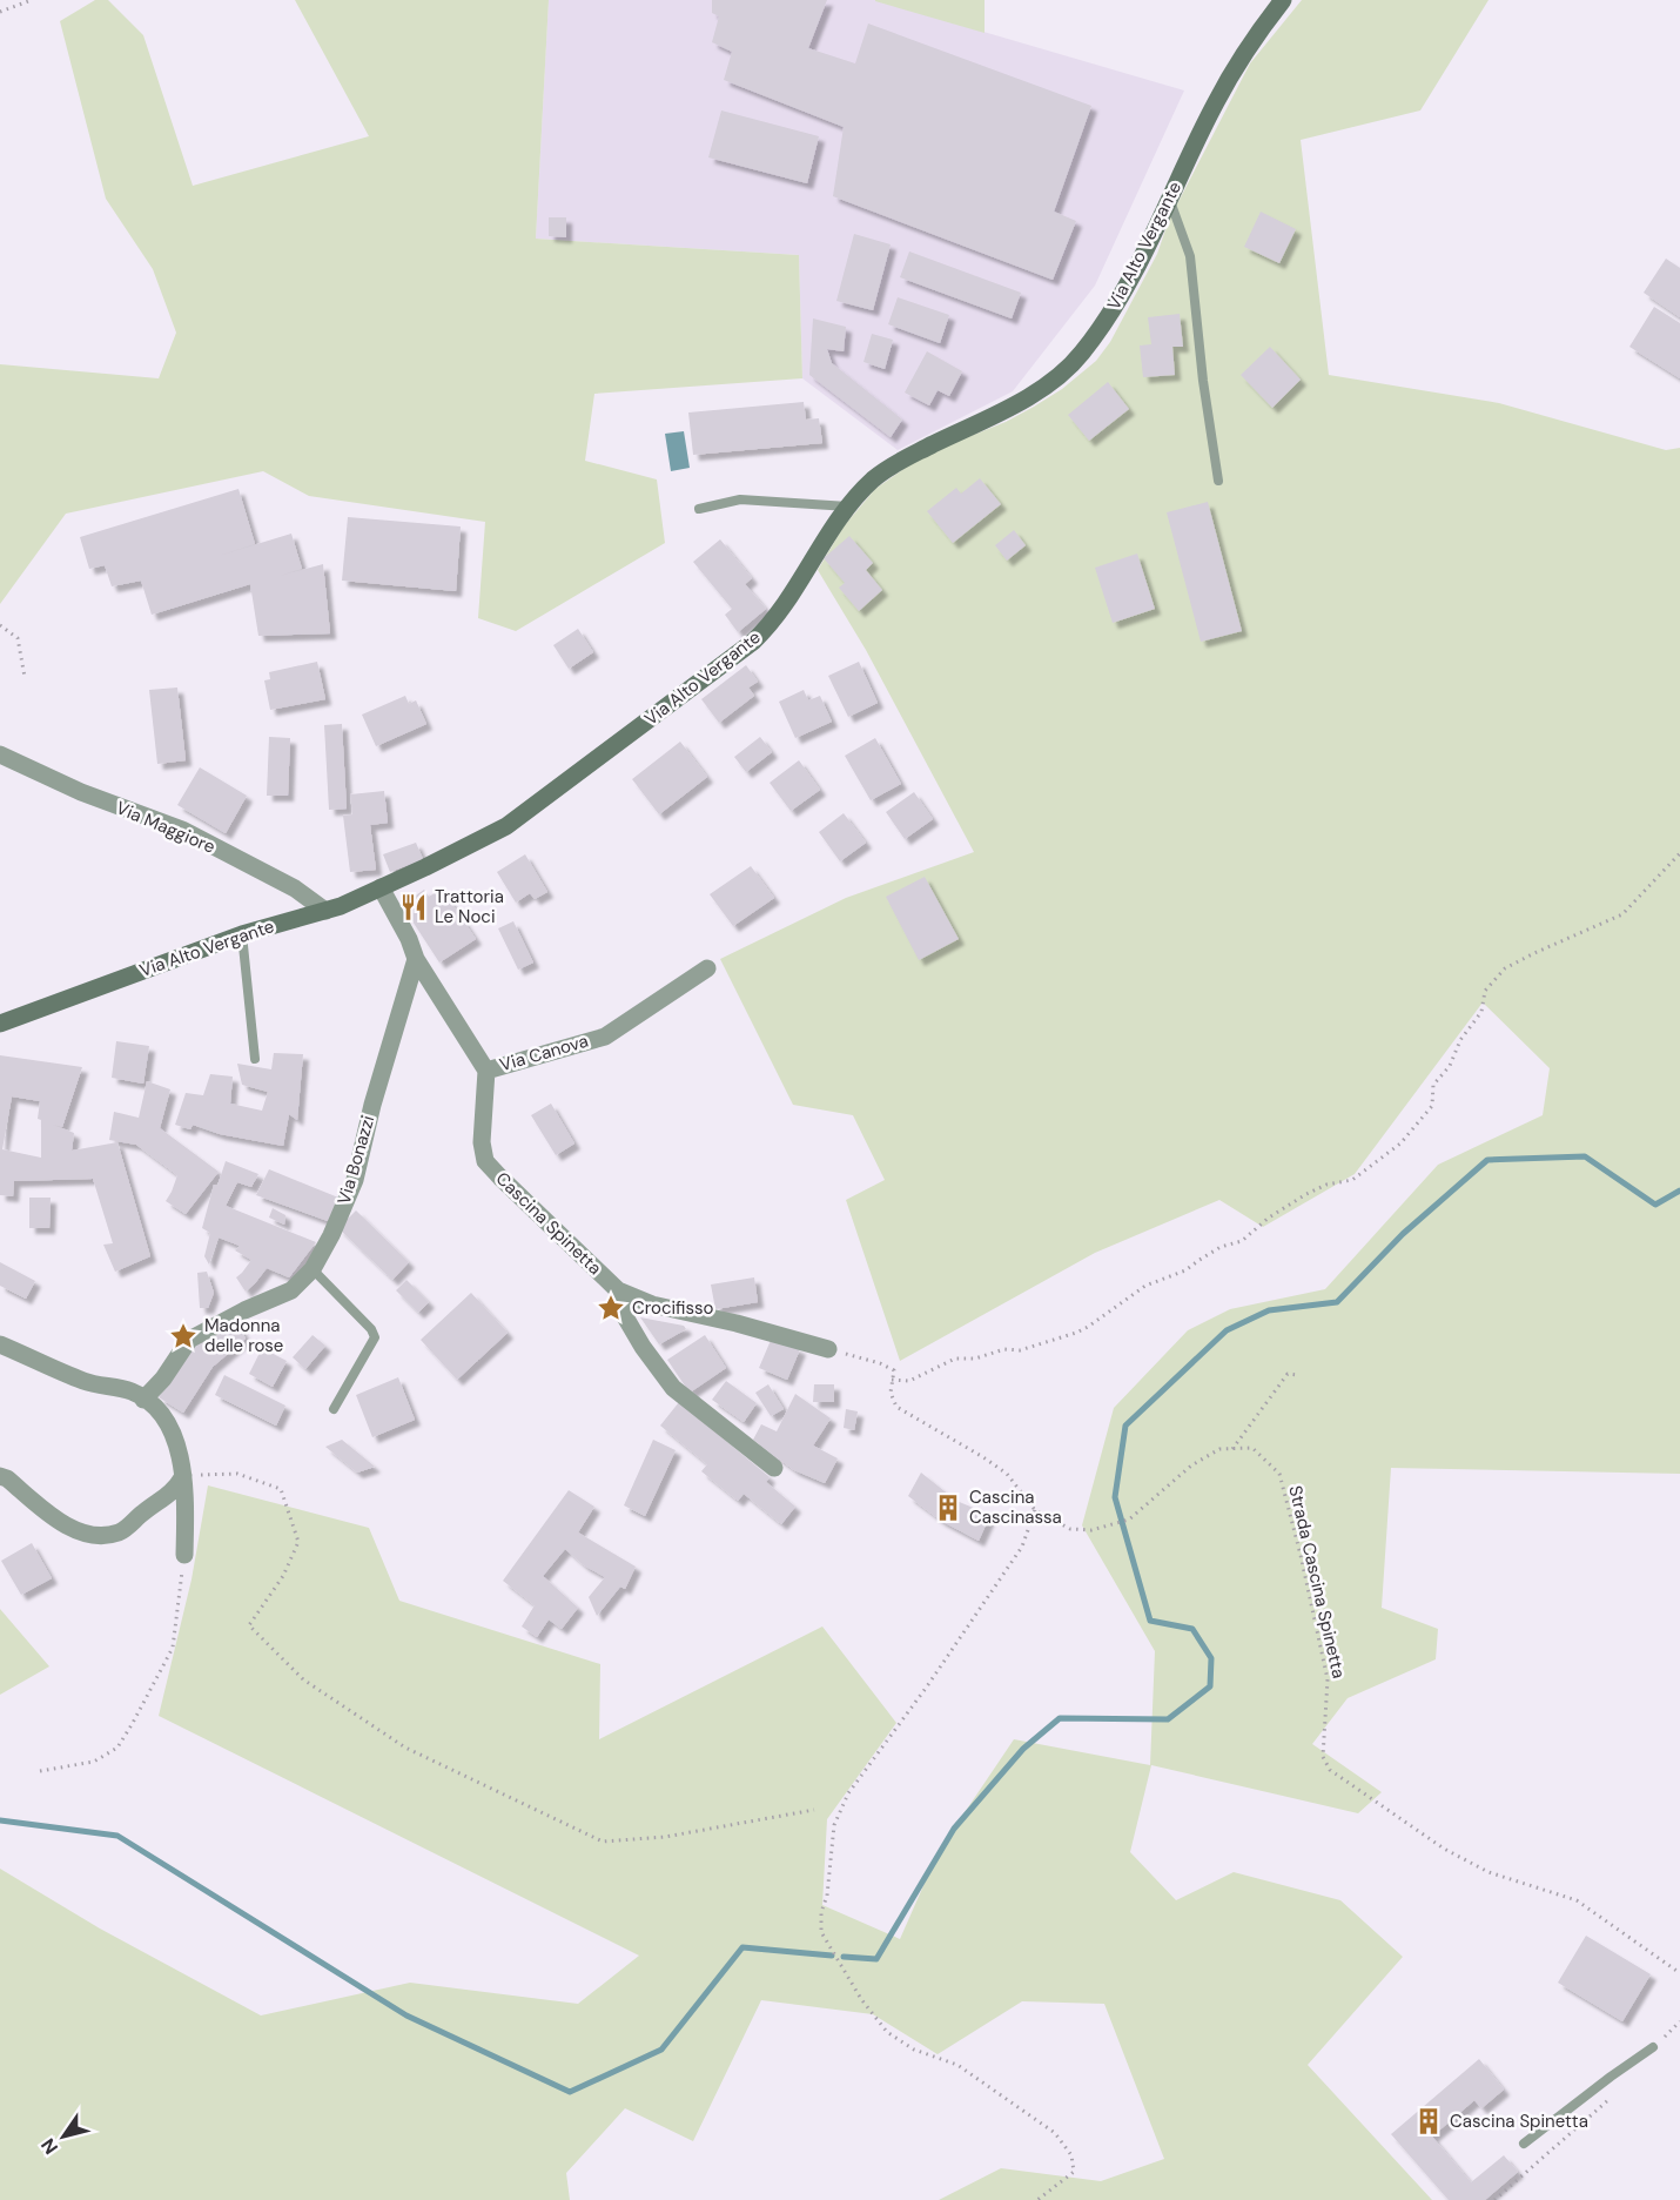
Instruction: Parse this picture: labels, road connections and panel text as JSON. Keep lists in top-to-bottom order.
{
  "streets": {
    "main road": ["Via Alto Vergante"],
    "street": [
      "Via Maggiore",
      "Via Canova",
      "Via Bonazzi",
      "Cascina Spinetta"
    ],
    "path": ["Strada Cascina Spinetta"]
  },
  "crossings": [
    ["Via Alto Vergante", "Via Maggiore"],
    ["Via Alto Vergante", "Via Canova"],
    ["Via Canova", "Via Bonazzi"],
    ["Via Canova", "Cascina Spinetta"]
  ],
  "places": {
    "restaurant": ["Trattoria Le Noci"],
    "place": ["Crocifisso", "Madonna delle rose"],
    "building": ["Cascina Cascinassa", "Cascina Spinetta"]
  },
  "north": "bottom left"
}
